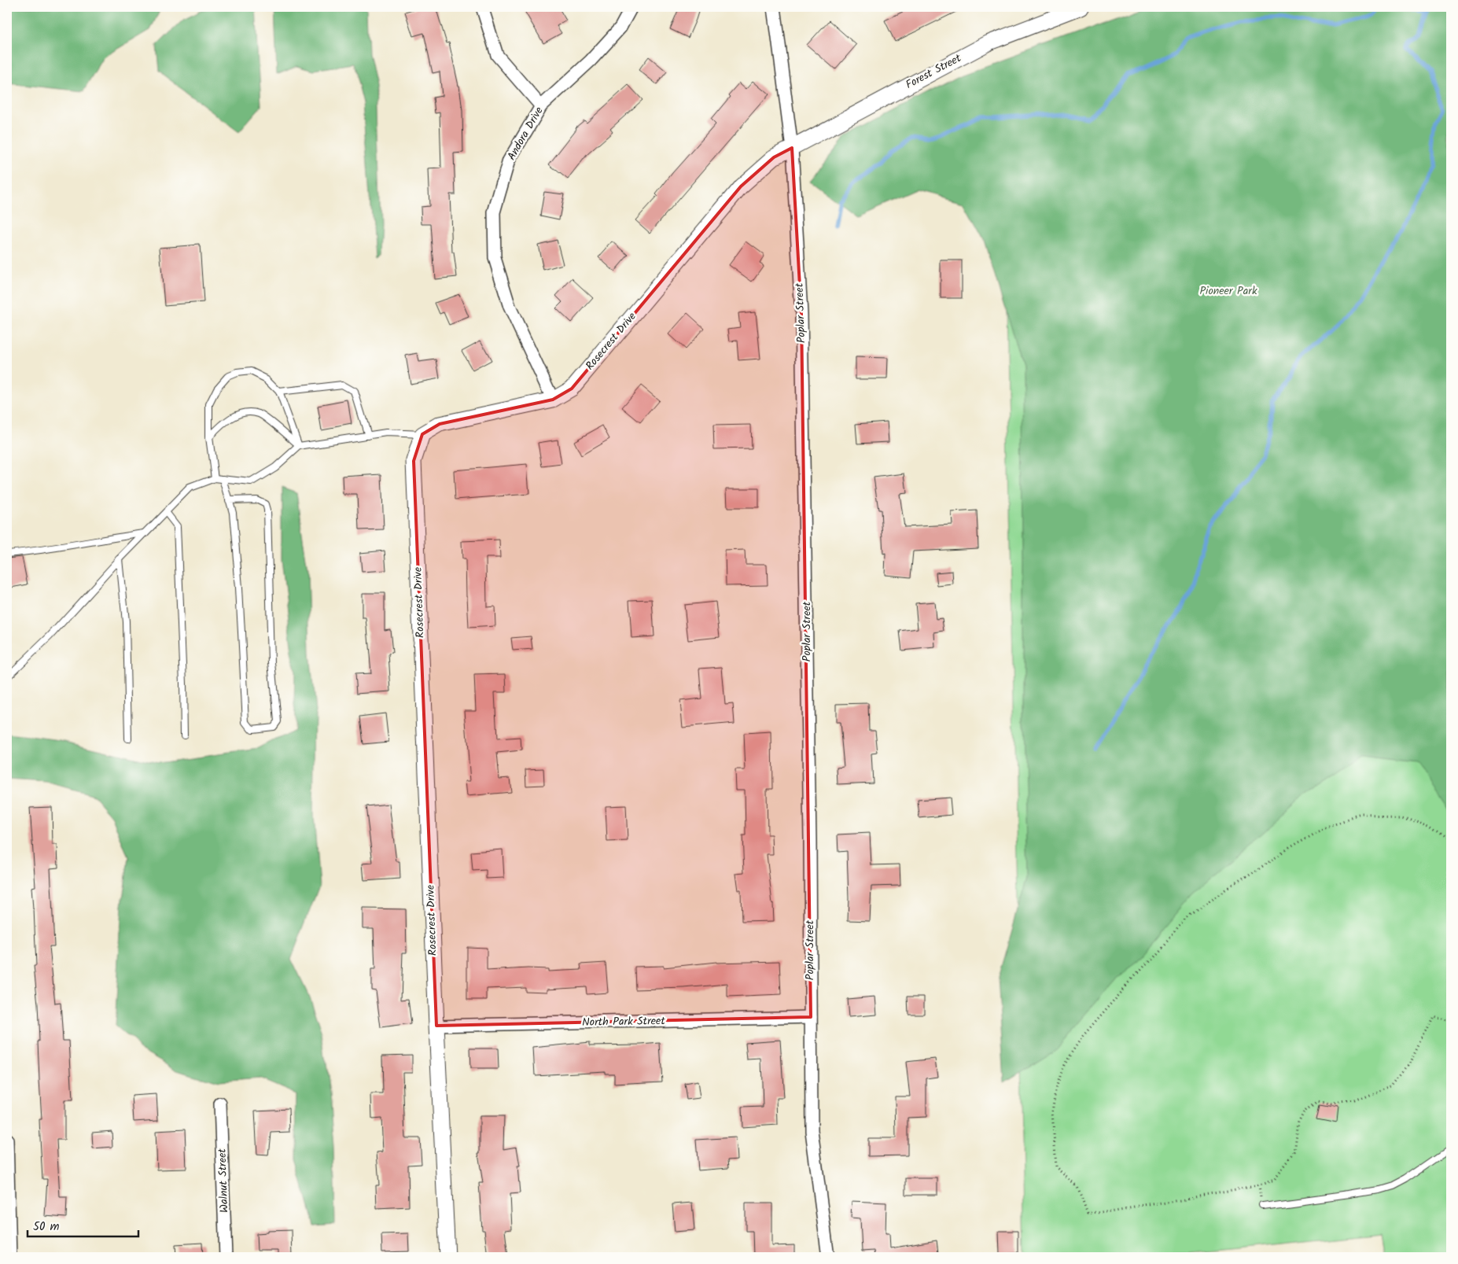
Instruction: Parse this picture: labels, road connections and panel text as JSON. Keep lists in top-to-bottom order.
{
  "streets": {
    "street": [
      "Forest Street",
      "Andora Drive",
      "Poplar Street",
      "Rosecrest Drive",
      "North Park Street",
      "Walnut Street"
    ]
  },
  "crossings": [
    ["Forest Street", "Poplar Street"],
    ["Forest Street", "Rosecrest Drive"],
    ["Andora Drive", "Rosecrest Drive"],
    ["Poplar Street", "Rosecrest Drive"],
    ["Poplar Street", "North Park Street"],
    ["Rosecrest Drive", "North Park Street"]
  ],
  "parks": ["Pioneer Park"],
  "scale_bar": "50 m"
}
